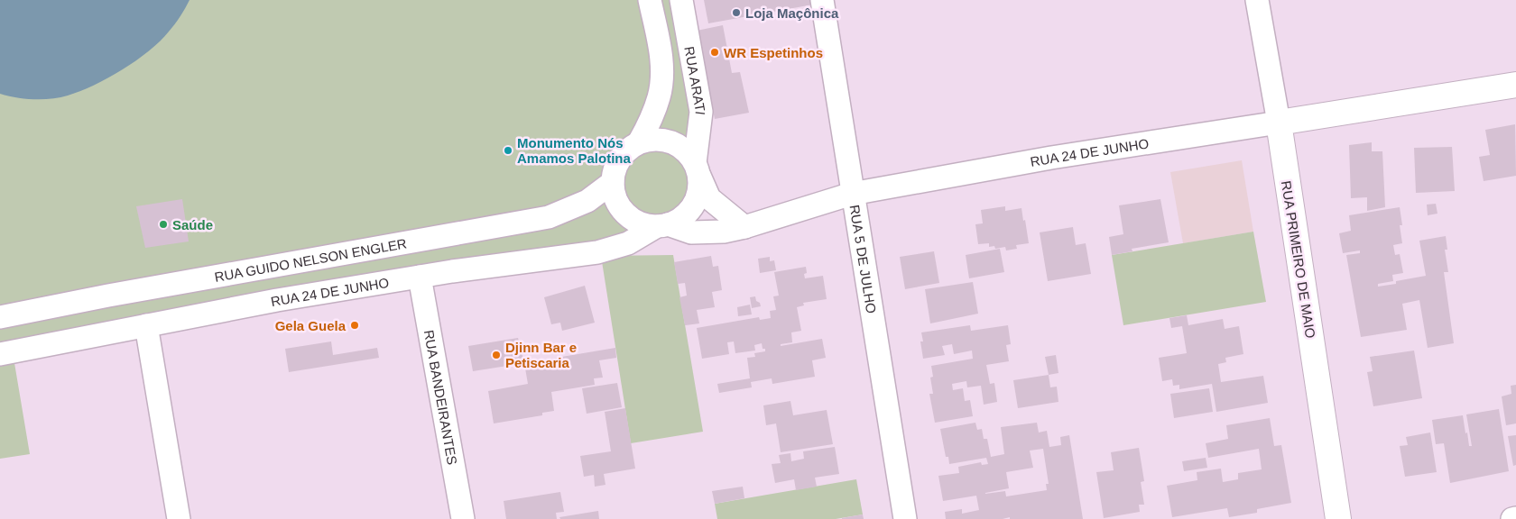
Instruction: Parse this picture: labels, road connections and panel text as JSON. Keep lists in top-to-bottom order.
{
  "streets": {
    "street": [
      "RUA ARATI",
      "RUA 24 DE JUNHO",
      "RUA GUIDO NELSON ENGLER",
      "RUA 5 DE JULHO",
      "RUA PRIMEIRO DE MAIO",
      "RUA BANDEIRANTES"
    ]
  },
  "crossings": [
    ["RUA ARATI", "RUA 24 DE JUNHO"],
    ["RUA ARATI", "RUA GUIDO NELSON ENGLER"],
    ["RUA 24 DE JUNHO", "RUA GUIDO NELSON ENGLER"],
    ["RUA 24 DE JUNHO", "RUA 5 DE JULHO"],
    ["RUA 24 DE JUNHO", "RUA PRIMEIRO DE MAIO"],
    ["RUA 24 DE JUNHO", "RUA BANDEIRANTES"]
  ],
  "places": [
    "Loja Maçônica",
    "WR Espetinhos",
    "Monumento Nós Amamos Palotina",
    "Saúde",
    "Gela Guela",
    "Djinn Bar e Petiscaria"
  ]
}
